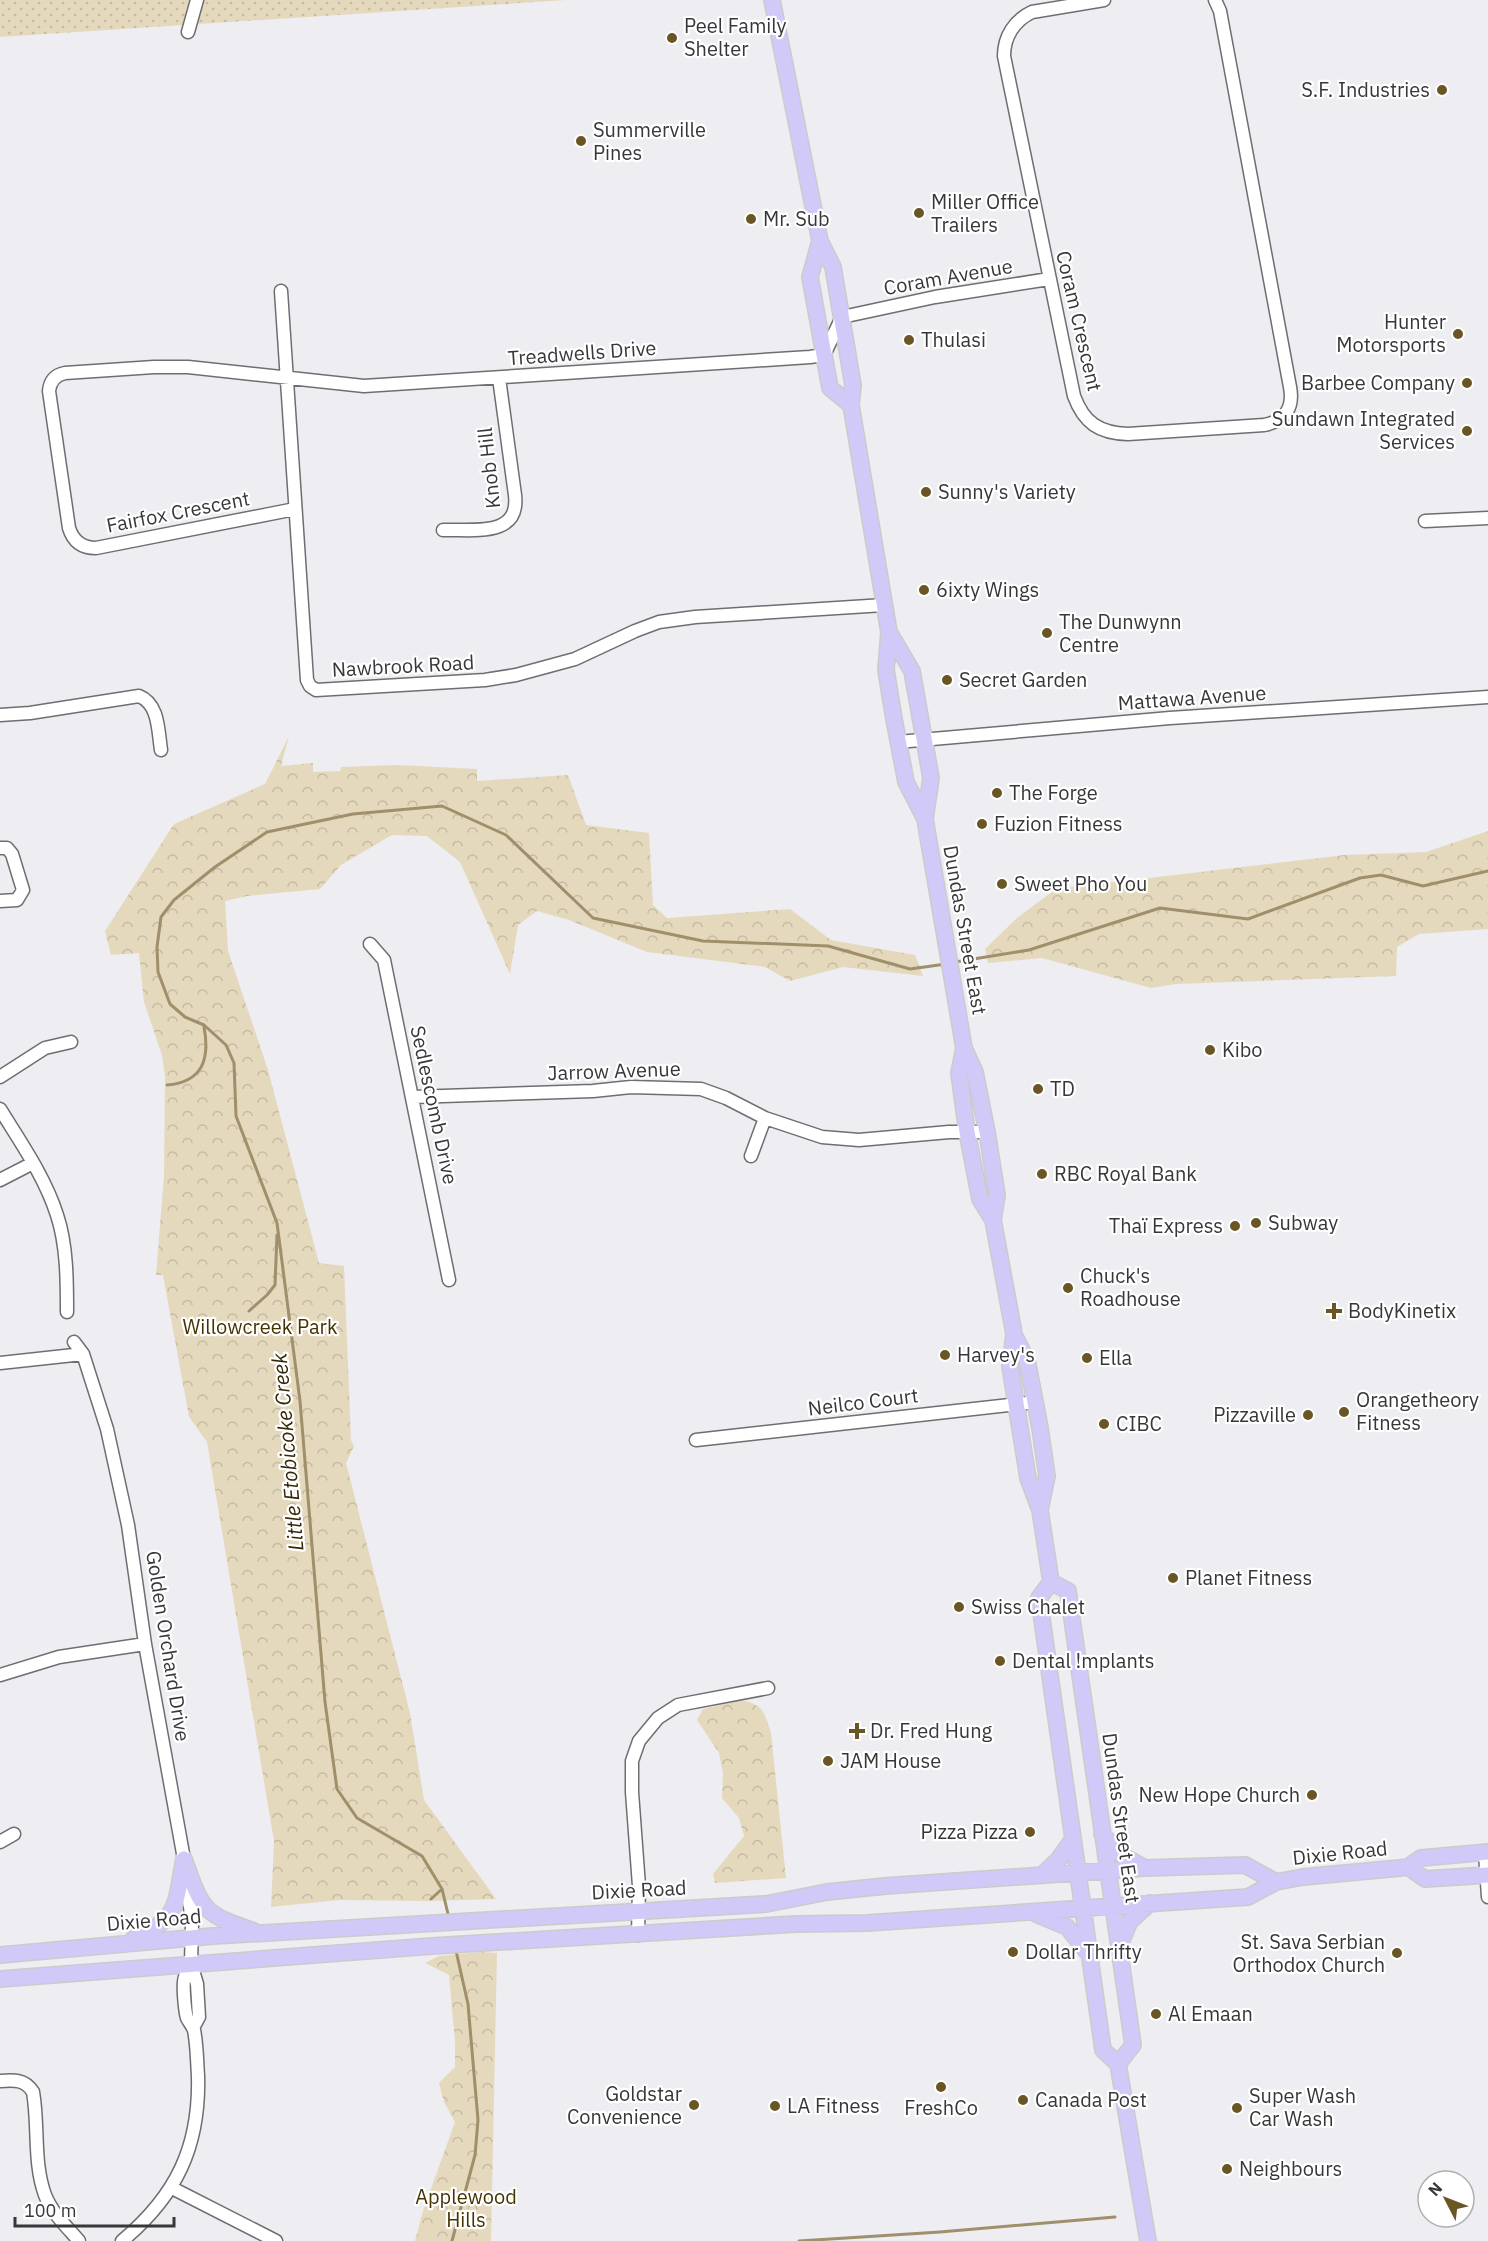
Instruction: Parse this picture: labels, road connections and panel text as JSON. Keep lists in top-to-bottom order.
{
  "streets": {
    "main road": ["Dundas Street East", "Dixie Road"],
    "street": [
      "Coram Avenue",
      "Coram Crescent",
      "Treadwells Drive",
      "Knob Hill",
      "Fairfox Crescent",
      "Nawbrook Road",
      "Mattawa Avenue",
      "Jarrow Avenue",
      "Sedlescomb Drive",
      "Neilco Court",
      "Golden Orchard Drive"
    ]
  },
  "crossings": [
    ["Coram Avenue", "Coram Crescent"],
    ["Coram Avenue", "Dundas Street East"],
    ["Treadwells Drive", "Knob Hill"],
    ["Treadwells Drive", "Fairfox Crescent"],
    ["Treadwells Drive", "Nawbrook Road"],
    ["Treadwells Drive", "Dundas Street East"],
    ["Fairfox Crescent", "Nawbrook Road"],
    ["Nawbrook Road", "Dundas Street East"],
    ["Mattawa Avenue", "Dundas Street East"],
    ["Dundas Street East", "Jarrow Avenue"],
    ["Dundas Street East", "Neilco Court"],
    ["Dundas Street East", "Dixie Road"],
    ["Jarrow Avenue", "Sedlescomb Drive"],
    ["Golden Orchard Drive", "Dixie Road"]
  ],
  "water": ["Little Etobicoke Creek"],
  "parks": ["Willowcreek Park", "Applewood Hills"],
  "places": {
    "other": [
      "Peel Family Shelter",
      "S.F. Industries",
      "Summerville Pines",
      "Miller Office Trailers",
      "Mr. Sub",
      "Hunter Motorsports",
      "Thulasi",
      "Barbee Company",
      "Sundawn Integrated Services",
      "Sunny's Variety",
      "6ixty Wings",
      "The Dunwynn Centre",
      "Secret Garden",
      "The Forge",
      "Fuzion Fitness",
      "Sweet Pho You",
      "Kibo",
      "TD",
      "RBC Royal Bank",
      "Subway",
      "Thaï Express",
      "Chuck's Roadhouse",
      "Harvey's",
      "Ella",
      "Orangetheory Fitness",
      "Pizzaville",
      "CIBC",
      "Planet Fitness",
      "Swiss Chalet",
      "Dental !mplants",
      "JAM House",
      "New Hope Church",
      "Pizza Pizza",
      "Dollar Thrifty",
      "St. Sava Serbian Orthodox Church",
      "Al Emaan",
      "FreshCo",
      "Canada Post",
      "Goldstar Convenience",
      "LA Fitness",
      "Super Wash Car Wash",
      "Neighbours"
    ],
    "health": ["BodyKinetix", "Dr. Fred Hung"]
  },
  "scale_bar": "100 m",
  "north": "top left"
}
